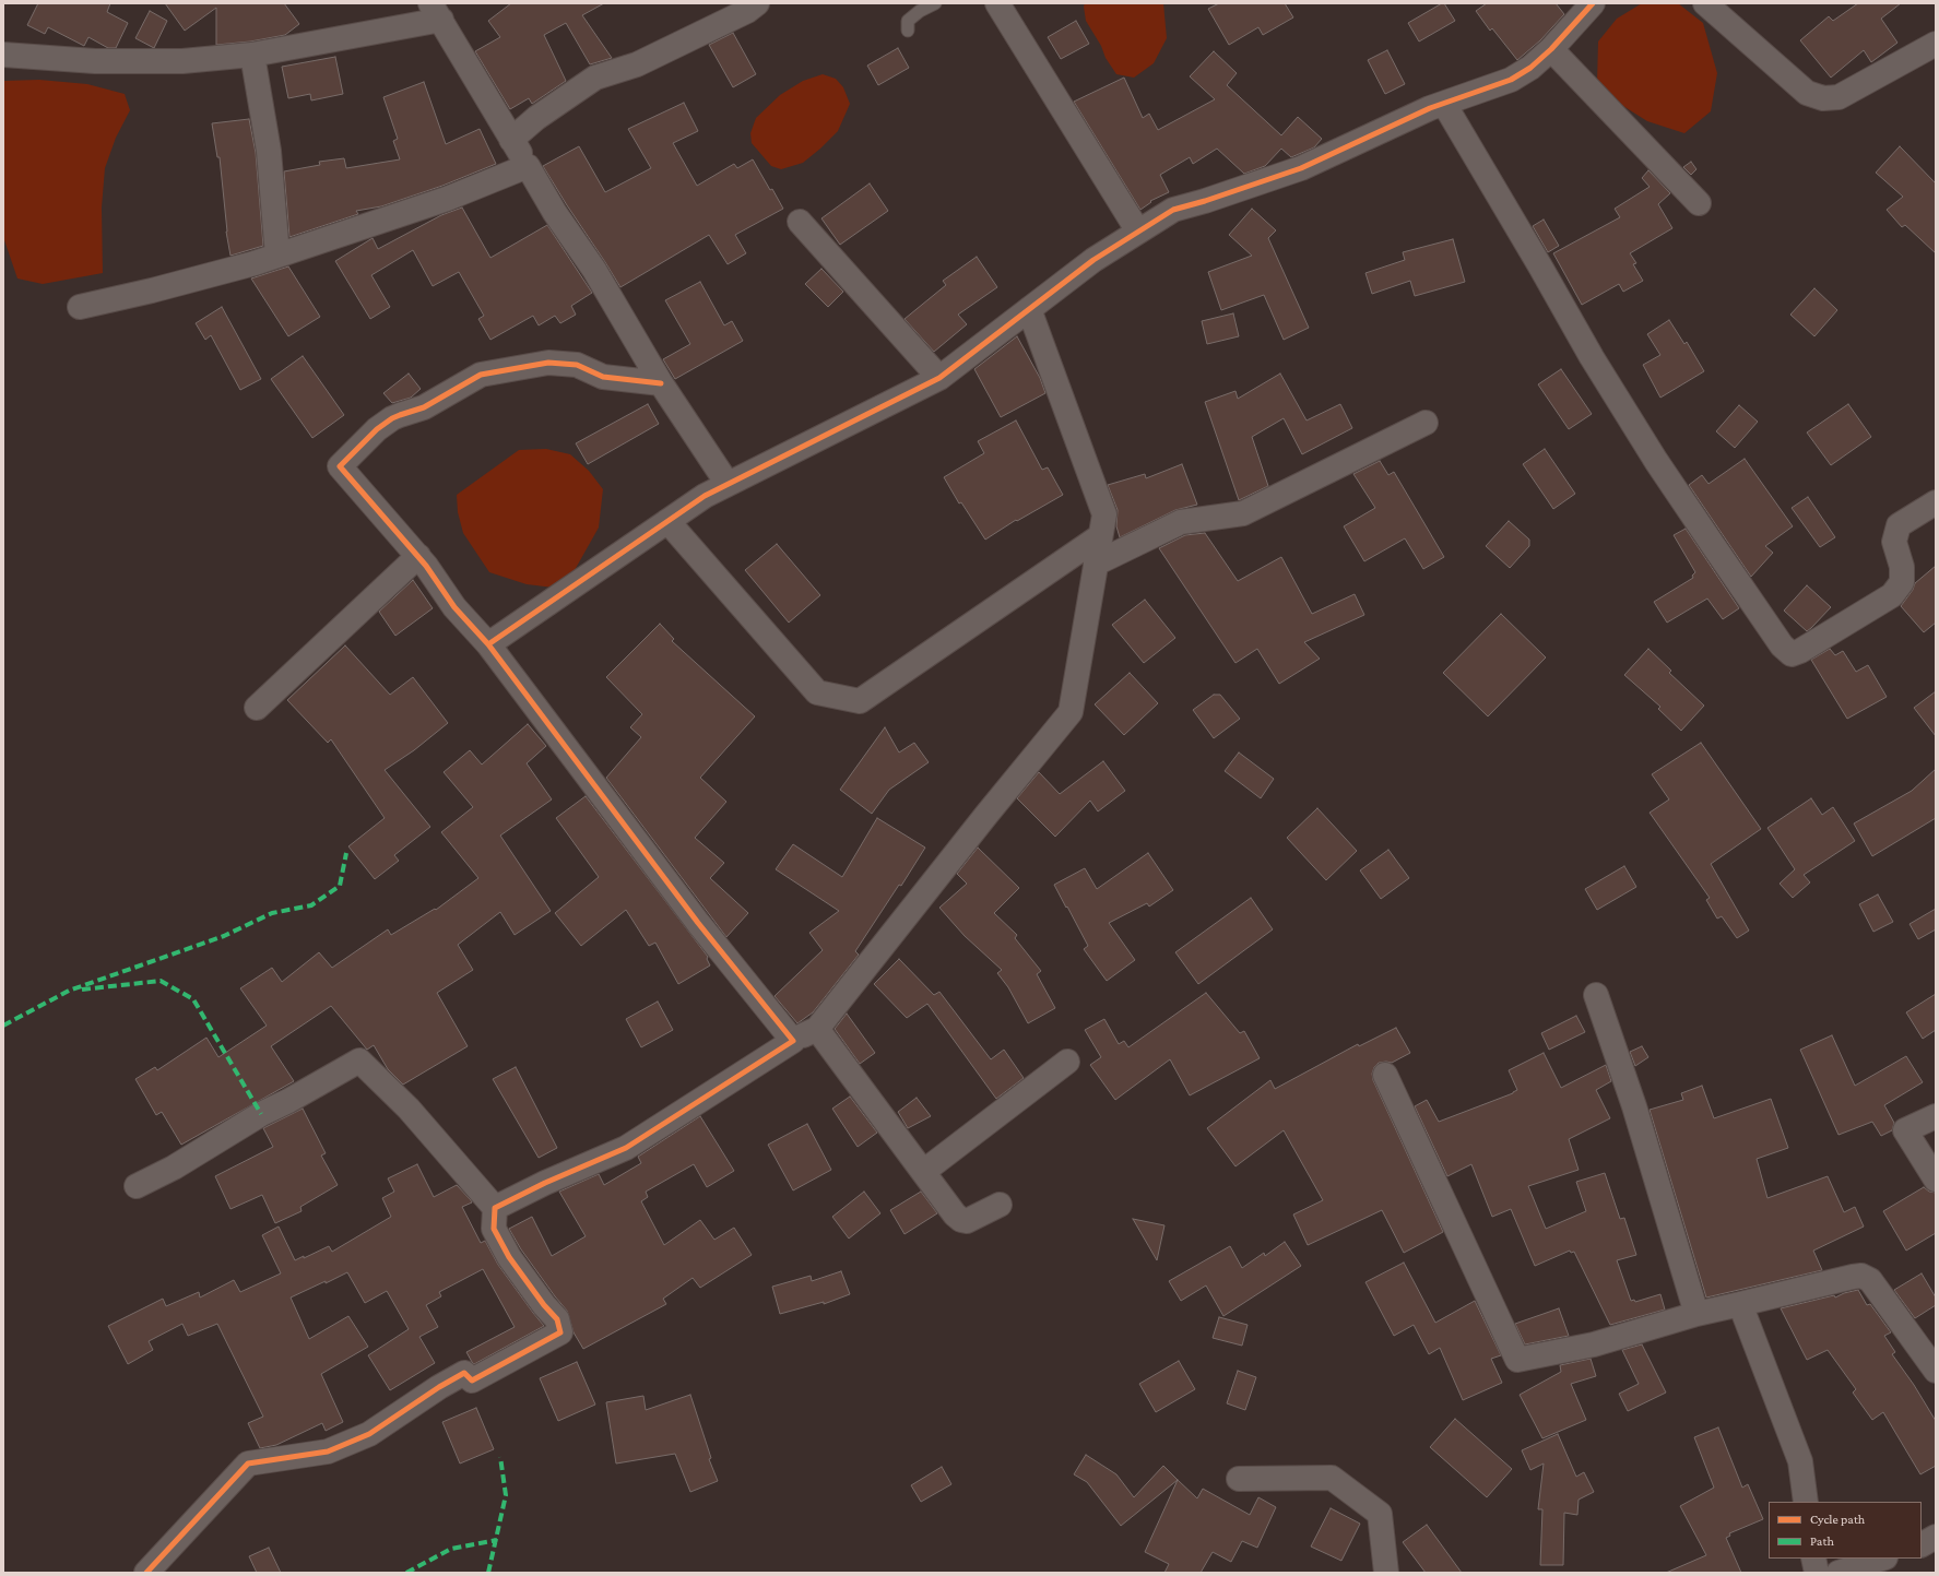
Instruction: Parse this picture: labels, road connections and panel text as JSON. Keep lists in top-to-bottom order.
{
  "legend": ["Cycle path", "Path"]
}
